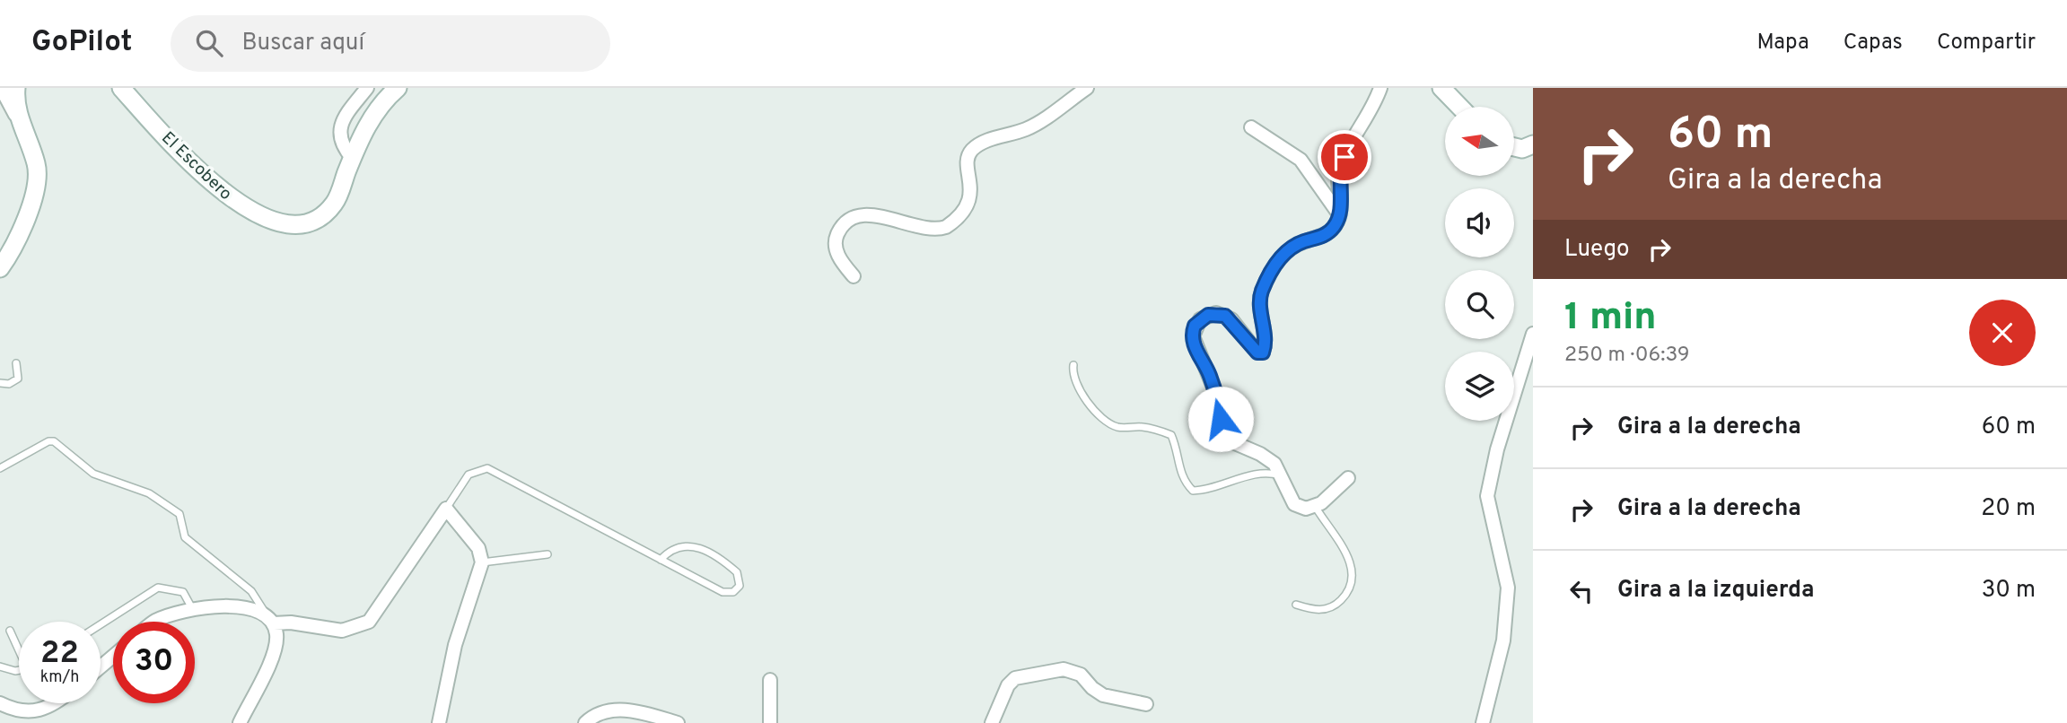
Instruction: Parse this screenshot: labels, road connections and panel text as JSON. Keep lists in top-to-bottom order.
{
  "streets": {
    "main road": ["El Escobero"]
  },
  "north": "left",
  "page": {
    "header": "GoPilot",
    "search": "Buscar aquí",
    "nav": ["Mapa", "Capas", "Compartir"],
    "turn": ["60 m", "Gira a la derecha"],
    "then": "Luego",
    "heading": ["1 min", "250 m · 06:39"],
    "list": [
      {
        "name": "Gira a la derecha",
        "value": "60 m"
      },
      {
        "name": "Gira a la derecha",
        "value": "20 m"
      },
      {
        "name": "Gira a la izquierda",
        "value": "30 m"
      }
    ],
    "speed": "22 km/h",
    "limit": "30"
  }
}
